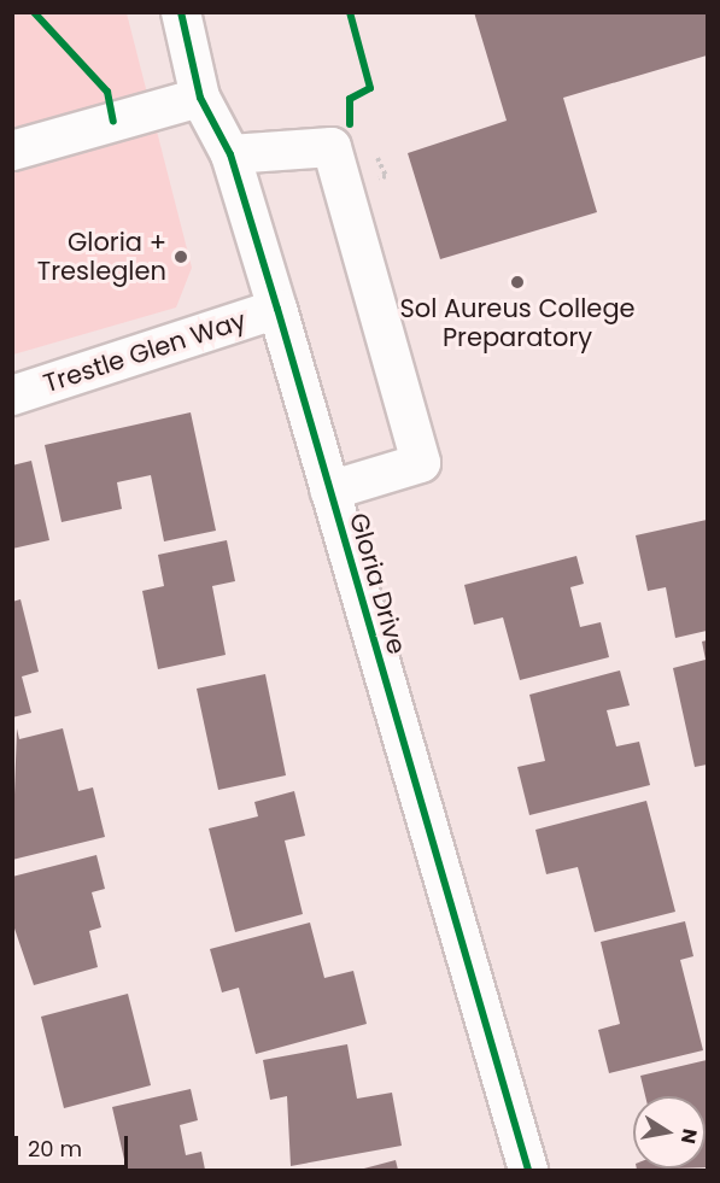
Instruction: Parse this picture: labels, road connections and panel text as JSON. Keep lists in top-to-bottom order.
{
  "streets": {
    "street": ["Trestle Glen Way", "Gloria Drive"]
  },
  "crossings": [
    ["Trestle Glen Way", "Gloria Drive"]
  ],
  "places": ["Gloria + Tresleglen", "Sol Aureus College Preparatory"],
  "scale_bar": "20 m",
  "north": "right"
}
